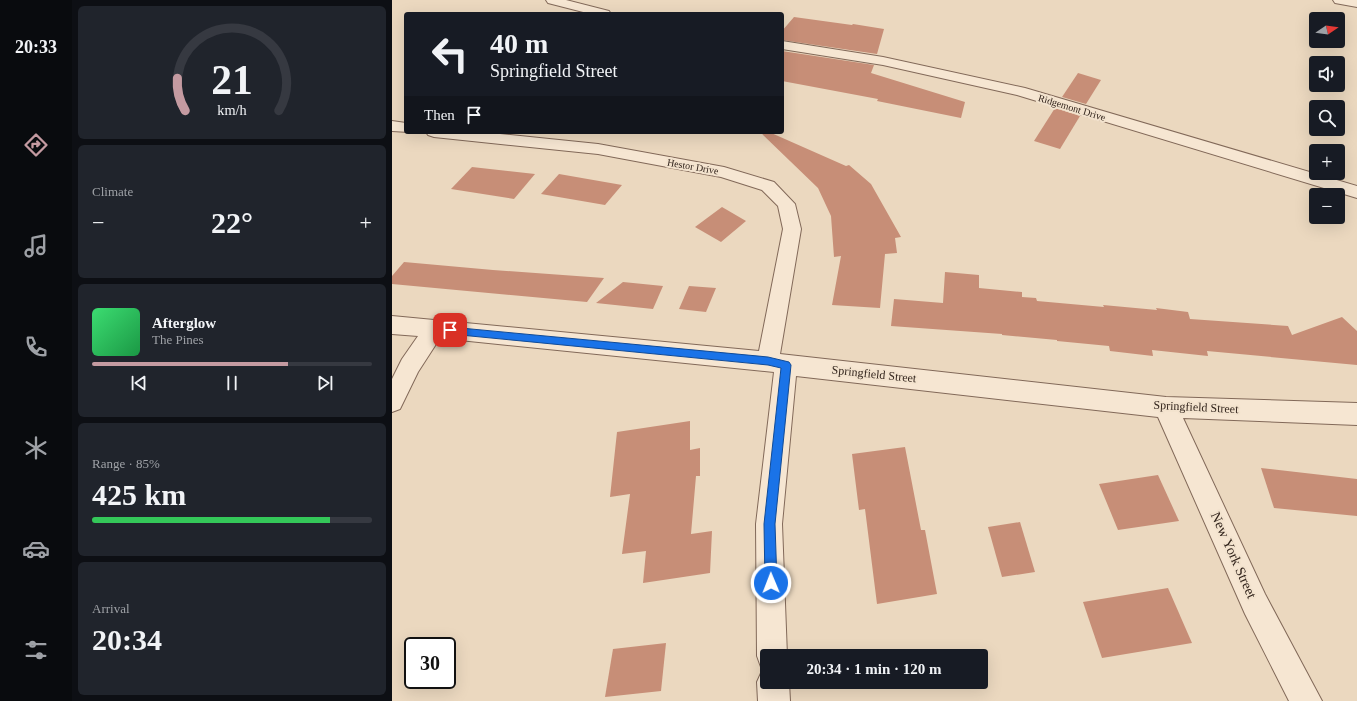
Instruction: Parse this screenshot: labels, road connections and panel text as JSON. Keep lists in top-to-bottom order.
{
  "streets": {
    "street": [
      "Ridgemont Drive",
      "Hestor Drive",
      "Springfield Street",
      "New York Street"
    ]
  },
  "crossings": [
    ["Hestor Drive", "Springfield Street"],
    ["Springfield Street", "New York Street"]
  ],
  "north": "right",
  "page": {
    "tabs": "20:33",
    "map_buttons": ["+", "−"],
    "turn": ["40 m", "Springfield Street"],
    "then": "Then",
    "tile": [
      "Climate",
      ["Range · 85%", "425 km"],
      ["Arrival", "20:34"]
    ],
    "heat": ["−", "22°", "+"],
    "song": ["Afterglow", "The Pines"],
    "limit": "30",
    "trip": "20:34 · 1 min · 120 m",
    "gauge": ["21", "km/h"]
  }
}
